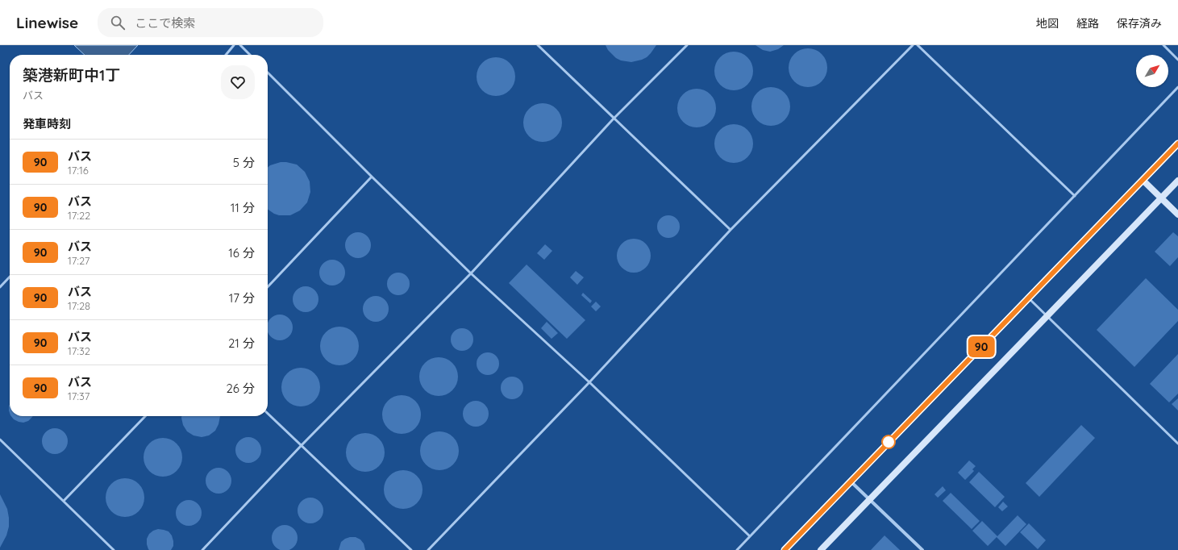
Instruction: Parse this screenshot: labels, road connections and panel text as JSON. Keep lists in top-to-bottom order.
{
  "lines": ["bus line 90"],
  "north": "top right",
  "page": {
    "header": "Linewise",
    "search": "ここで検索",
    "nav": ["地図", "経路", "保存済み"],
    "on_map": "90",
    "heading": [
      ["築港新町中1丁", "バス"],
      "発車時刻"
    ],
    "list": [
      {
        "mark": "90",
        "name": "バス",
        "note": "17:16",
        "value": "5 分"
      },
      {
        "mark": "90",
        "name": "バス",
        "note": "17:22",
        "value": "11 分"
      },
      {
        "mark": "90",
        "name": "バス",
        "note": "17:27",
        "value": "16 分"
      },
      {
        "mark": "90",
        "name": "バス",
        "note": "17:28",
        "value": "17 分"
      },
      {
        "mark": "90",
        "name": "バス",
        "note": "17:32",
        "value": "21 分"
      },
      {
        "mark": "90",
        "name": "バス",
        "note": "17:37",
        "value": "26 分"
      }
    ]
  }
}
